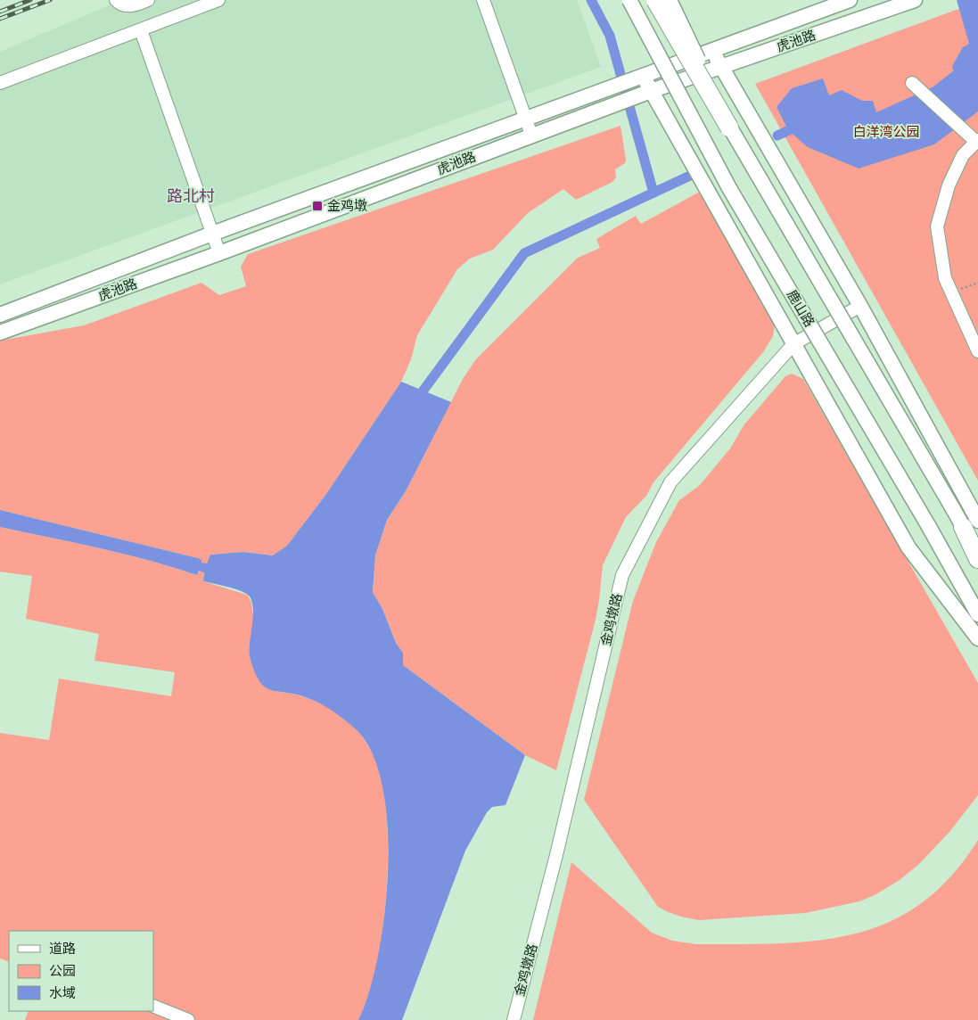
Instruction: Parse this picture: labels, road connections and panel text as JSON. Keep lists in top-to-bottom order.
{
  "streets": {
    "main road": ["虎池路", "鹿山路"],
    "street": ["金鸡墩路"]
  },
  "districts": ["路北村"],
  "parks": ["白洋湾公园"],
  "places": {
    "transit": ["金鸡墩"]
  },
  "legend": ["道路", "公园", "水域"]
}
